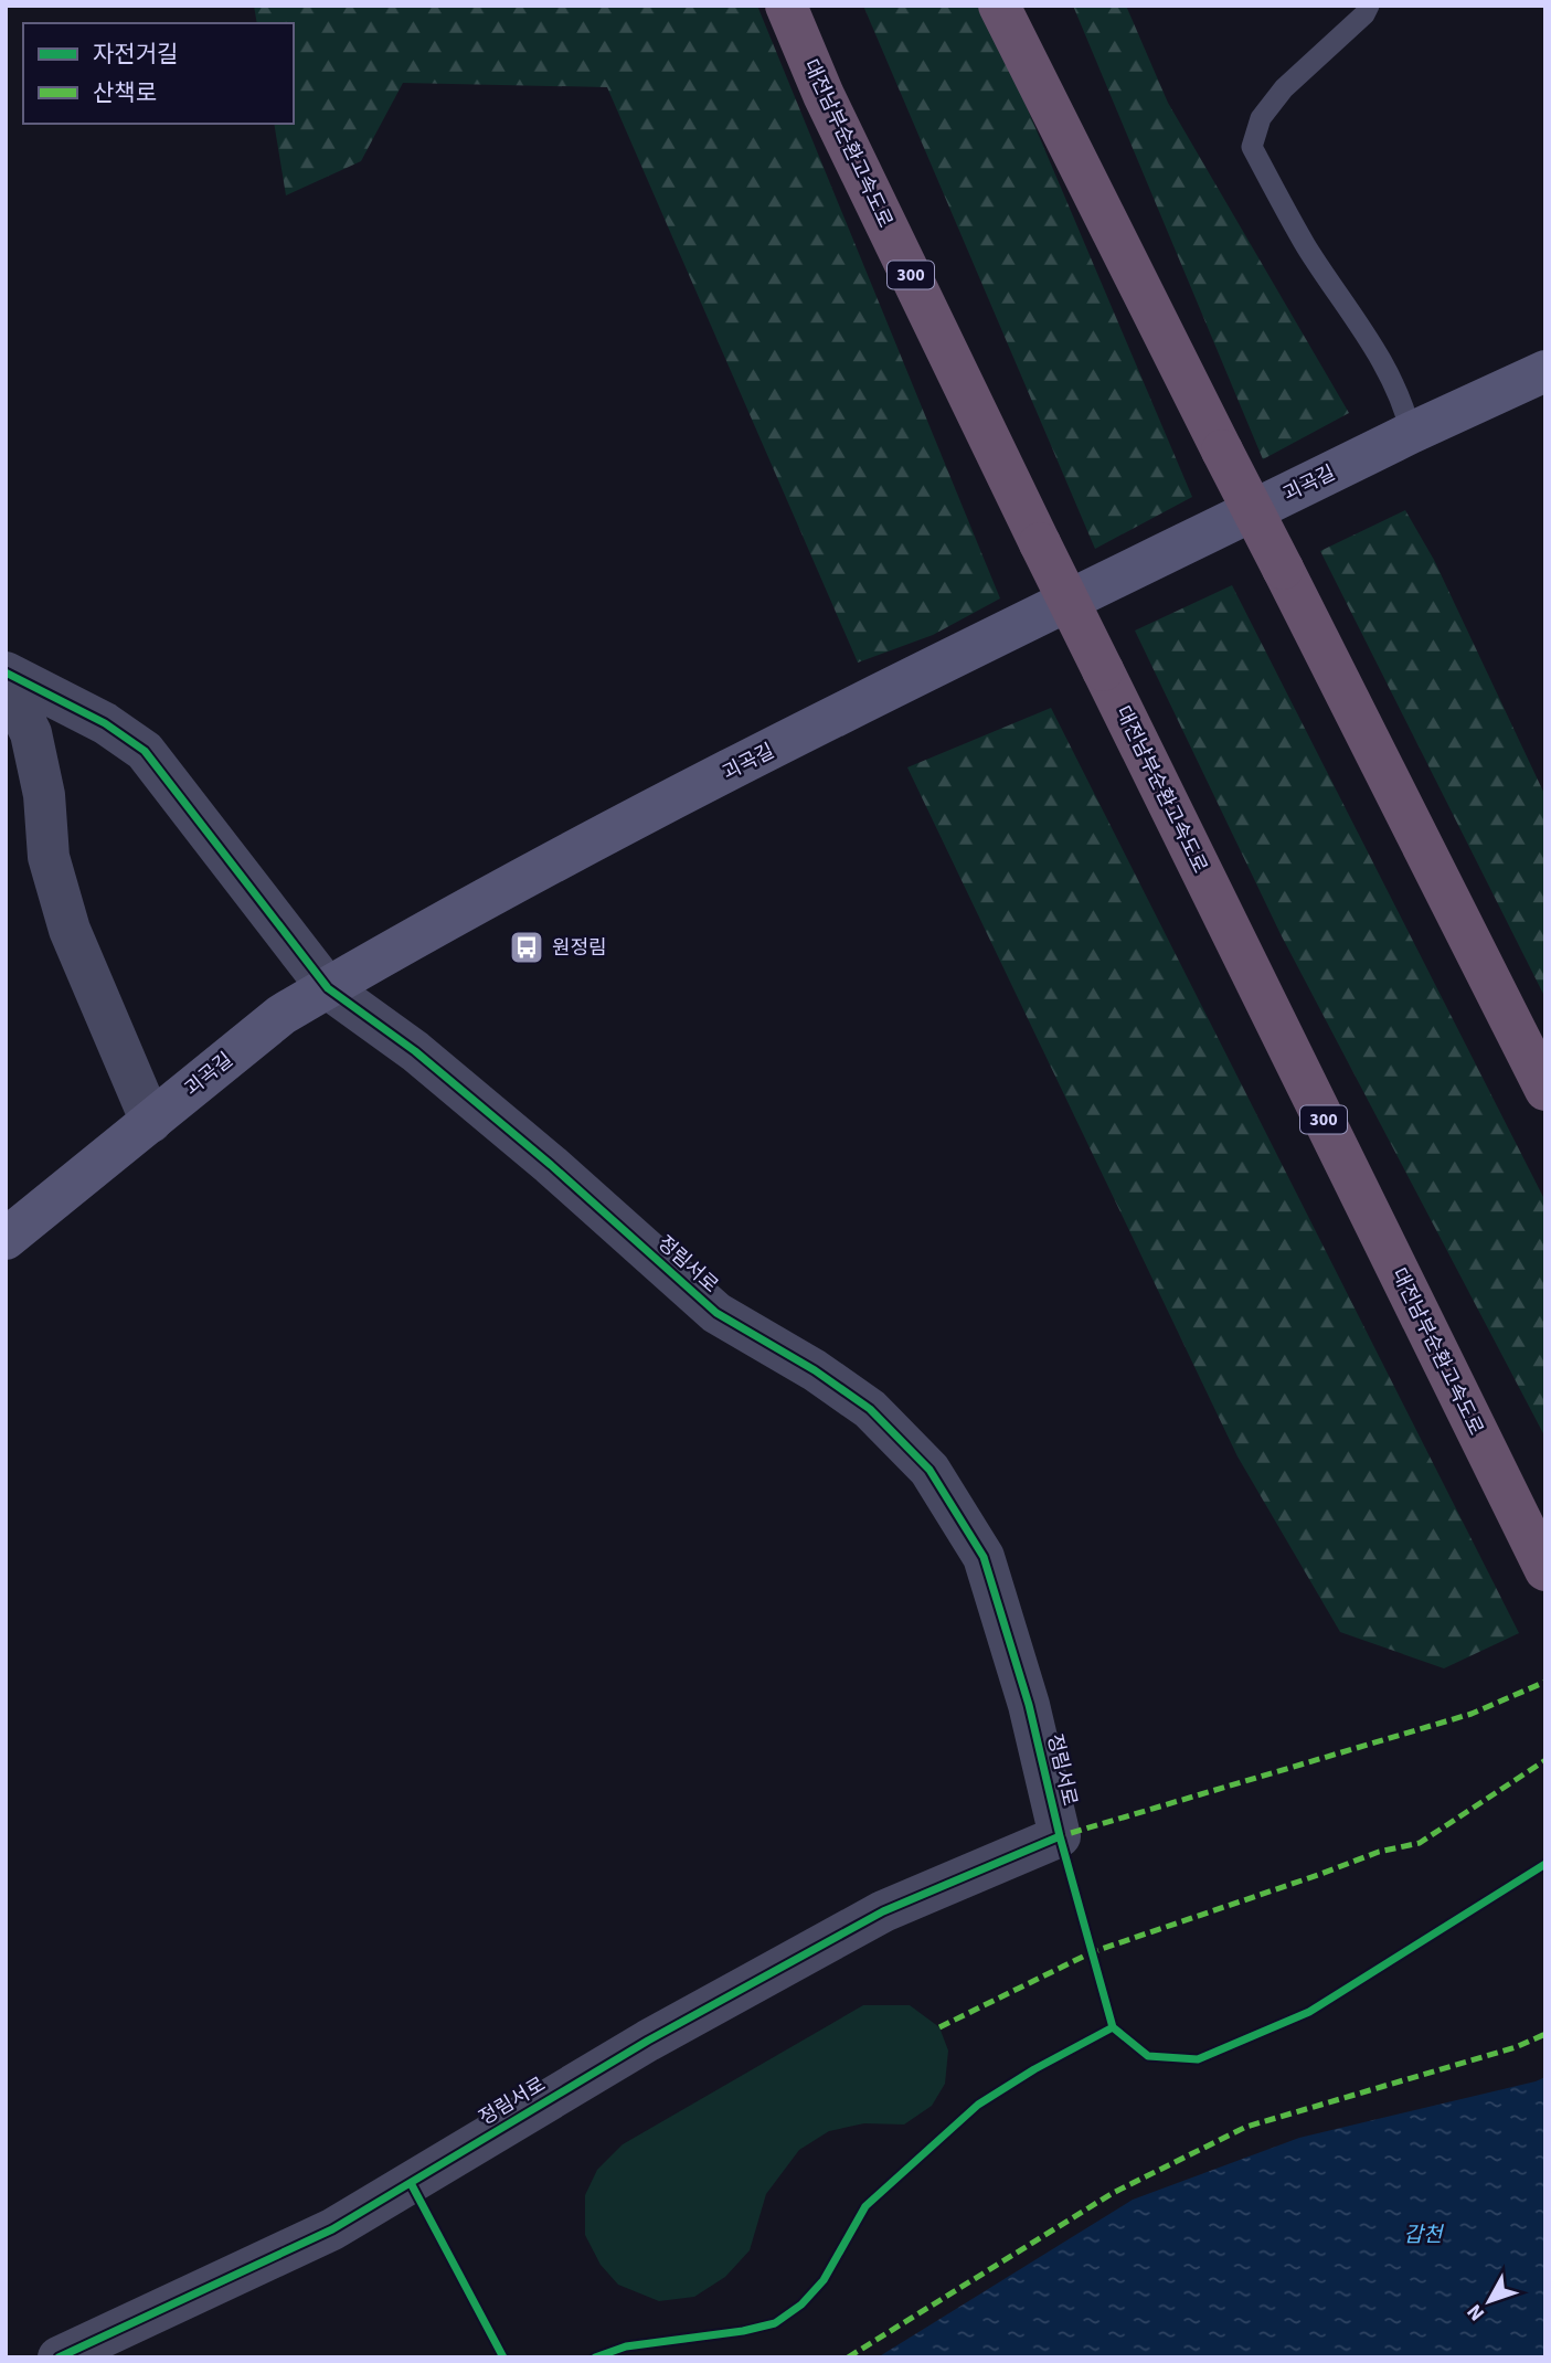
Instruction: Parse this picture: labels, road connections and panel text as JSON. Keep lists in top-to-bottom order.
{
  "streets": {
    "highway": ["대전남부순환고속도로", "300"],
    "street": ["괴곡길", "정림서로"]
  },
  "crossings": [
    ["괴곡길", "정림서로"]
  ],
  "water": ["갑천"],
  "places": {
    "bus stop": ["원정림"]
  },
  "legend": ["자전거길", "산책로"],
  "north": "bottom left"
}
